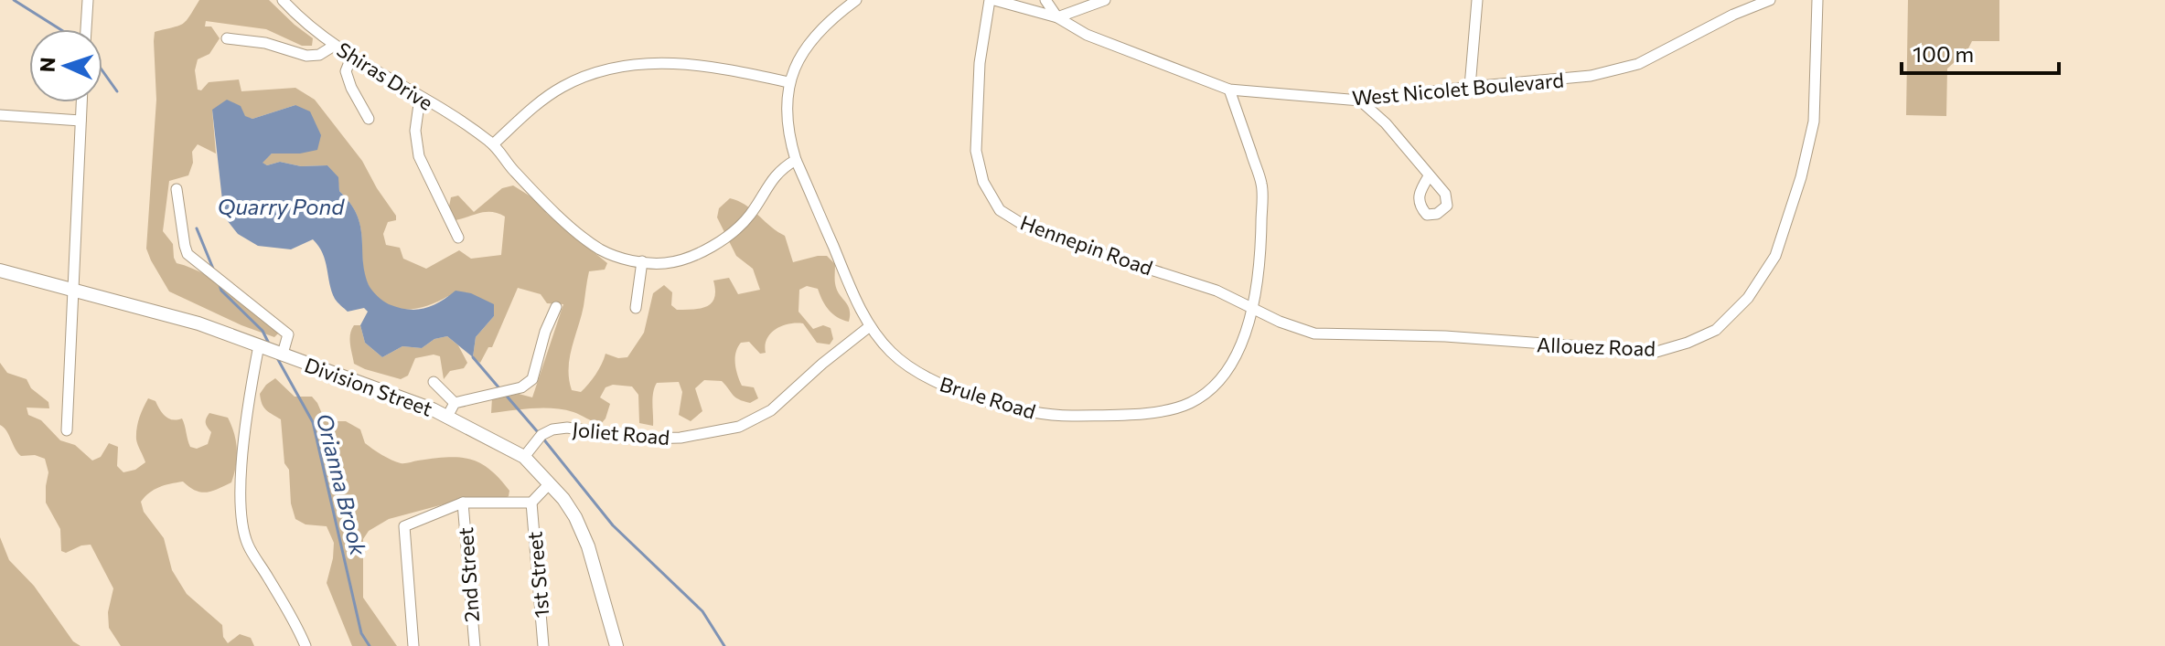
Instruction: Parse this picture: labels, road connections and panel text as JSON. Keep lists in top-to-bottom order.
{
  "streets": {
    "street": [
      "Shiras Drive",
      "West Nicolet Boulevard",
      "Hennepin Road",
      "Allouez Road",
      "Division Street",
      "Brule Road",
      "Joliet Road",
      "2nd Street",
      "1st Street"
    ]
  },
  "crossings": [
    ["Shiras Drive", "Brule Road"],
    ["West Nicolet Boulevard", "Hennepin Road"],
    ["West Nicolet Boulevard", "Brule Road"],
    ["Hennepin Road", "Allouez Road"],
    ["Hennepin Road", "Brule Road"],
    ["Allouez Road", "Brule Road"],
    ["Division Street", "Joliet Road"],
    ["Brule Road", "Joliet Road"]
  ],
  "water": ["Quarry Pond", "Orianna Brook"],
  "scale_bar": "100 m",
  "north": "left"
}
